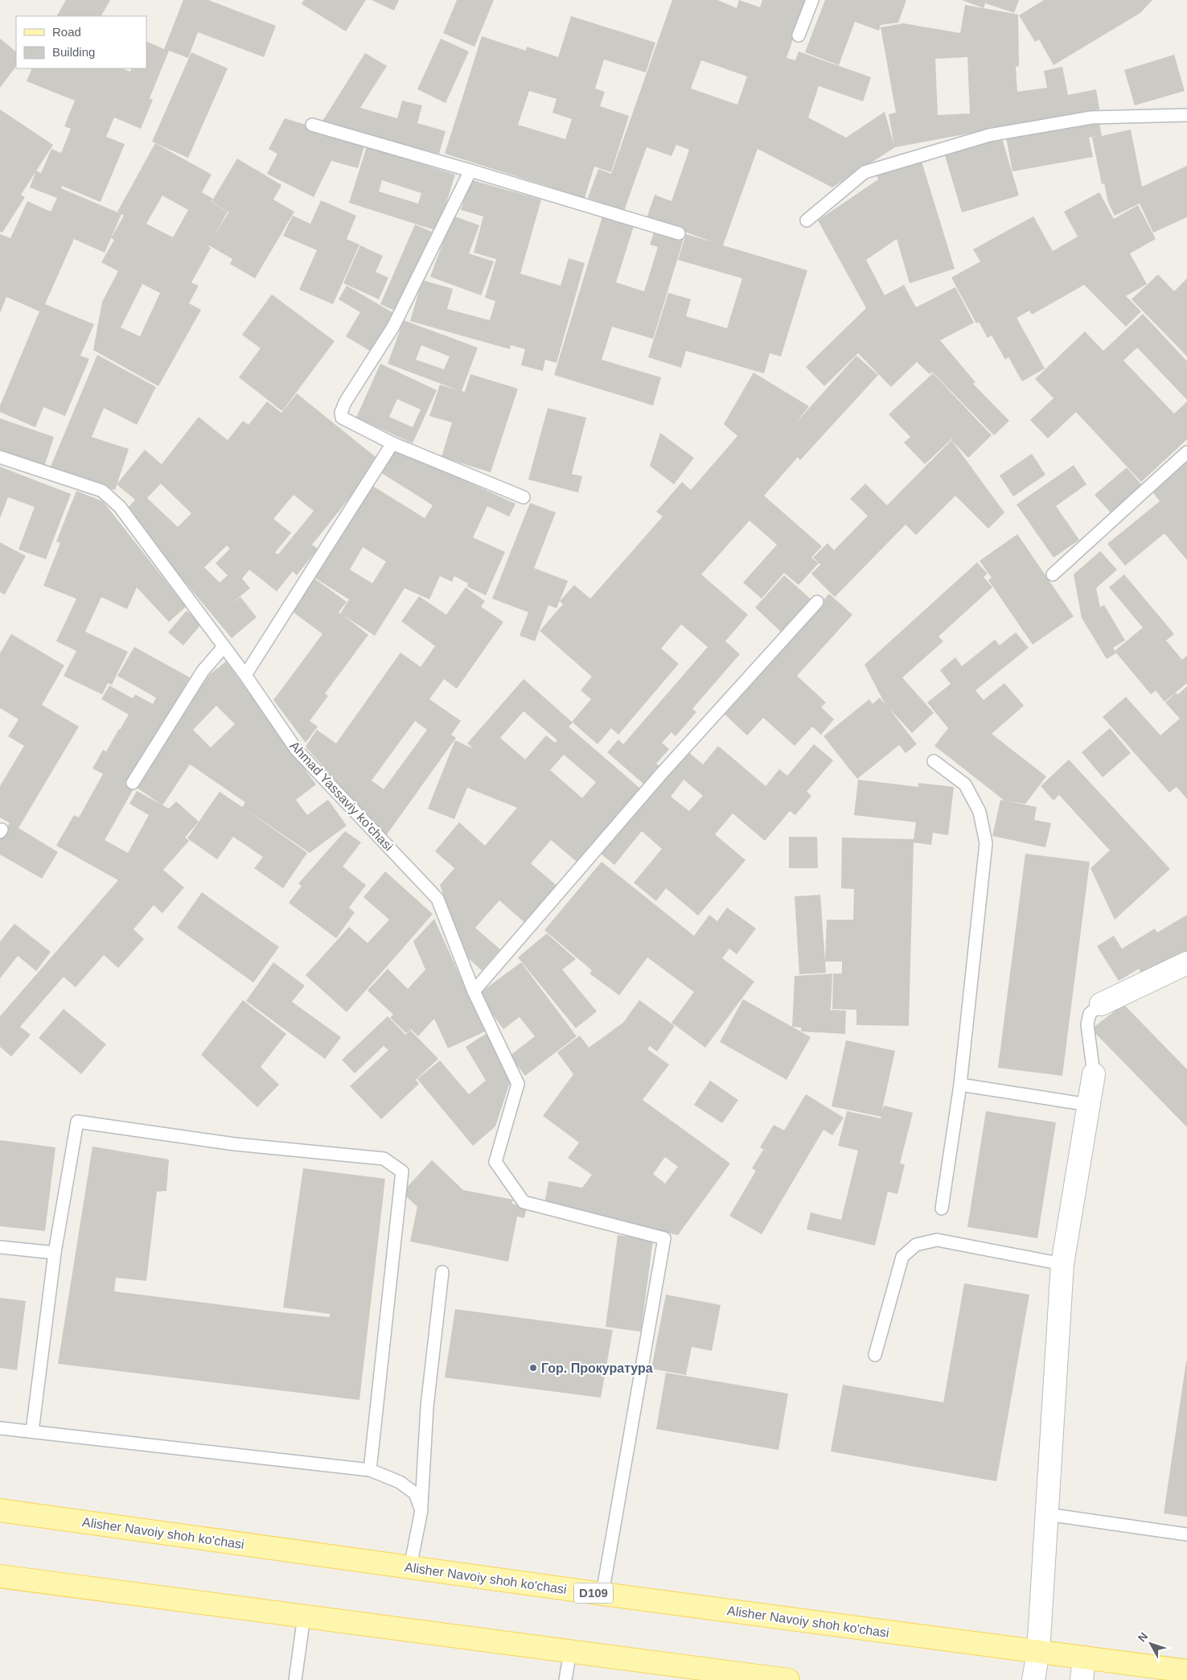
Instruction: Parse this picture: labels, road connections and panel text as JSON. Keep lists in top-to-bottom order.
{
  "streets": {
    "main road": ["Alisher Navoiy shoh ko'chasi", "D109"],
    "lane": ["Ahmad Yassaviy ko'chasi"]
  },
  "crossings": [
    ["Ahmad Yassaviy ko'chasi", "Alisher Navoiy shoh ko'chasi"]
  ],
  "places": ["Гор. Прокуратура"],
  "legend": ["Road", "Building"],
  "north": "top left"
}
